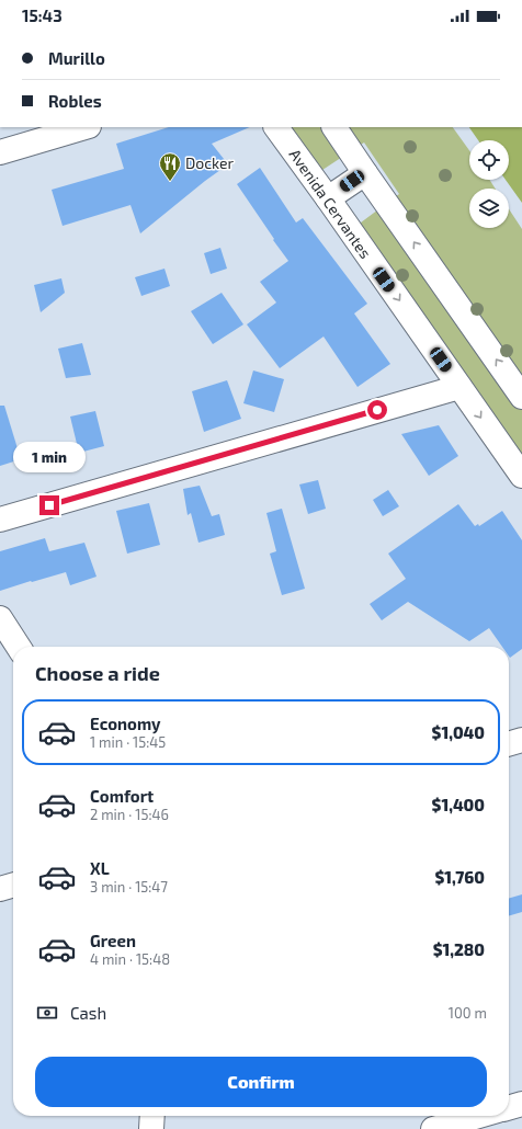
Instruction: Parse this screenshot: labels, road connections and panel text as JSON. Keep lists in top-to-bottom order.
{
  "streets": {
    "street": ["Avenida Cervantes"]
  },
  "places": {
    "restaurant": ["Docker"]
  },
  "page": {
    "status": "15:43",
    "banner": ["Murillo", "Robles"],
    "bubble": "1 min",
    "heading": "Choose a ride",
    "list": [
      {
        "name": "Economy",
        "note": "1 min · 15:45",
        "value": "$1,040"
      },
      {
        "name": "Comfort",
        "note": "2 min · 15:46",
        "value": "$1,400"
      },
      {
        "name": "XL",
        "note": "3 min · 15:47",
        "value": "$1,760"
      },
      {
        "name": "Green",
        "note": "4 min · 15:48",
        "value": "$1,280"
      }
    ],
    "pay": ["Cash", "100 m"],
    "buttons": "Confirm"
  }
}
